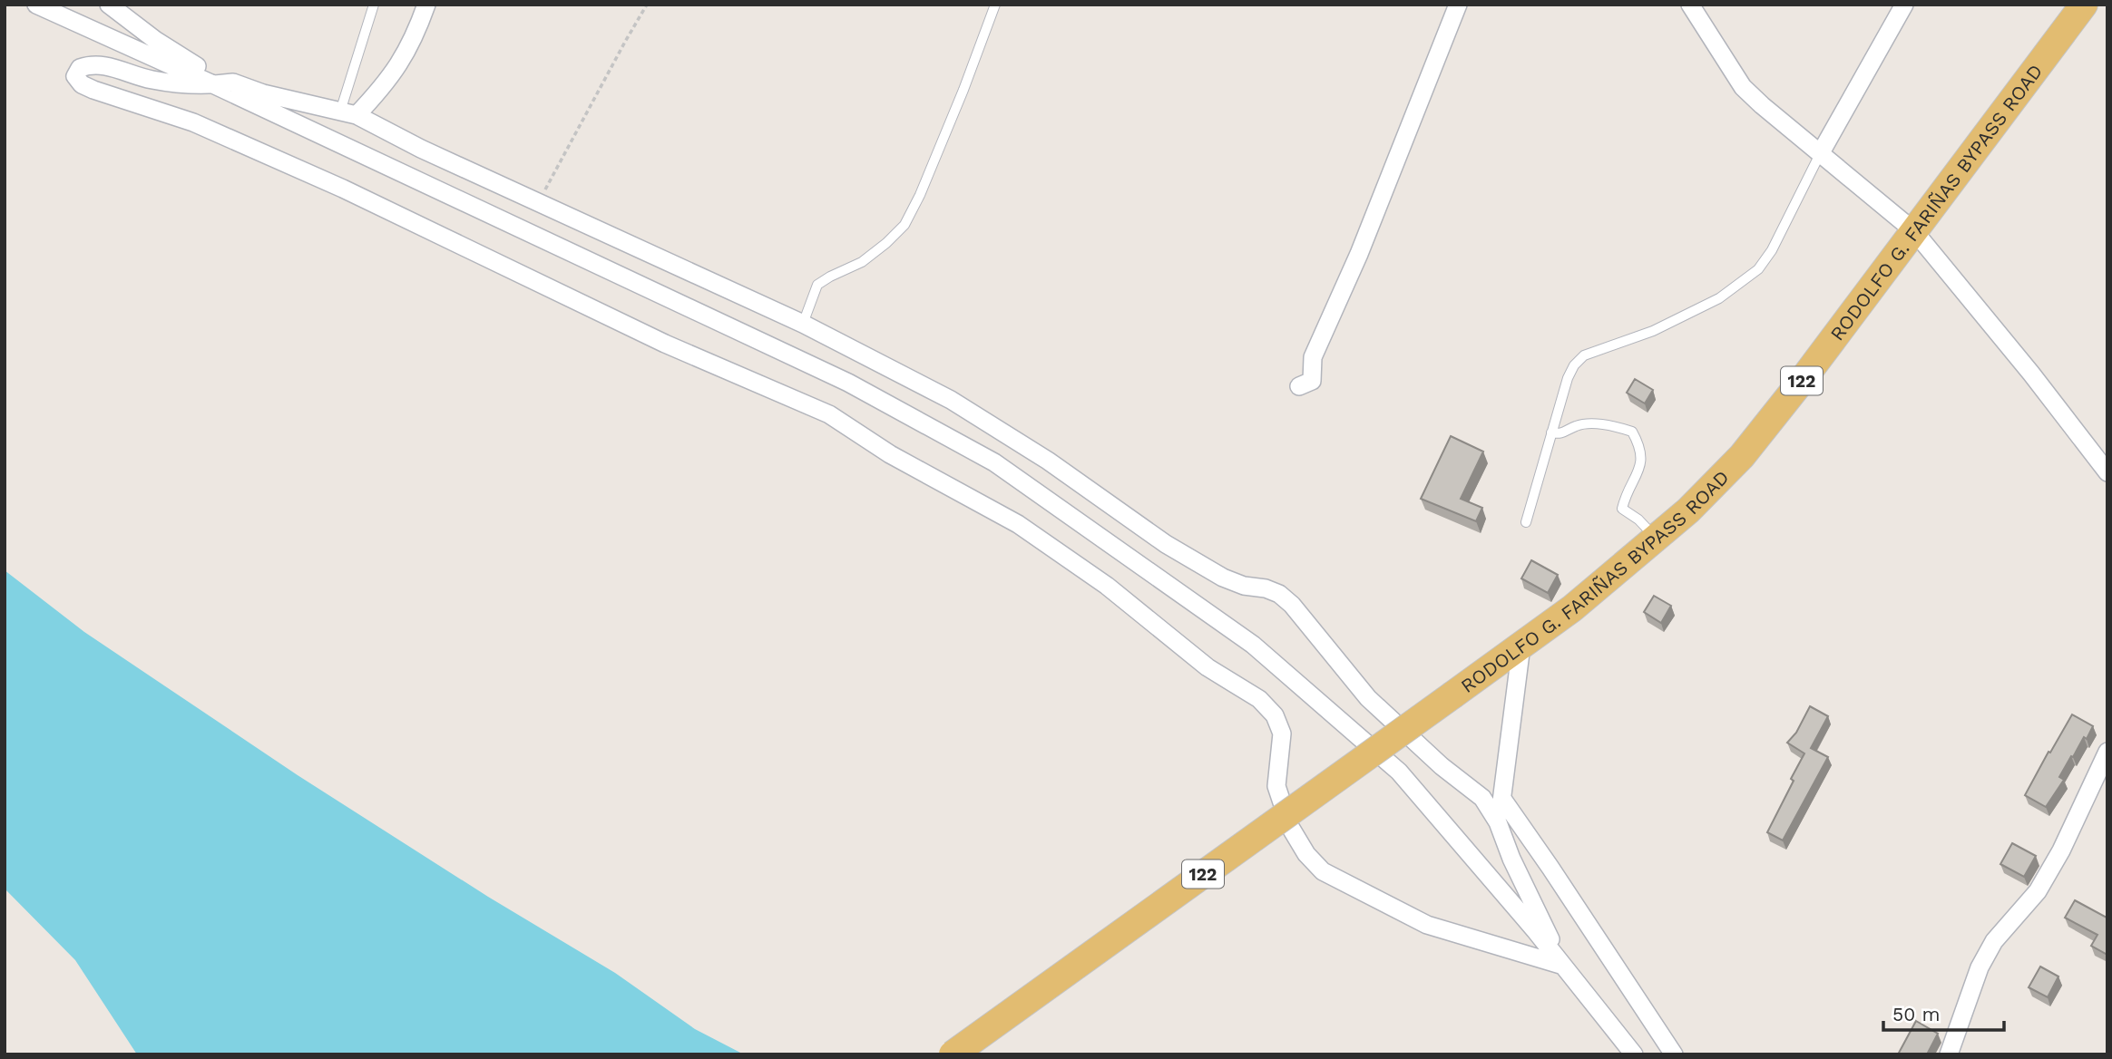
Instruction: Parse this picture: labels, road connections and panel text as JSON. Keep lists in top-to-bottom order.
{
  "streets": {
    "main road": ["RODOLFO G. FARIÑAS BYPASS ROAD", "122"]
  },
  "scale_bar": "50 m"
}
